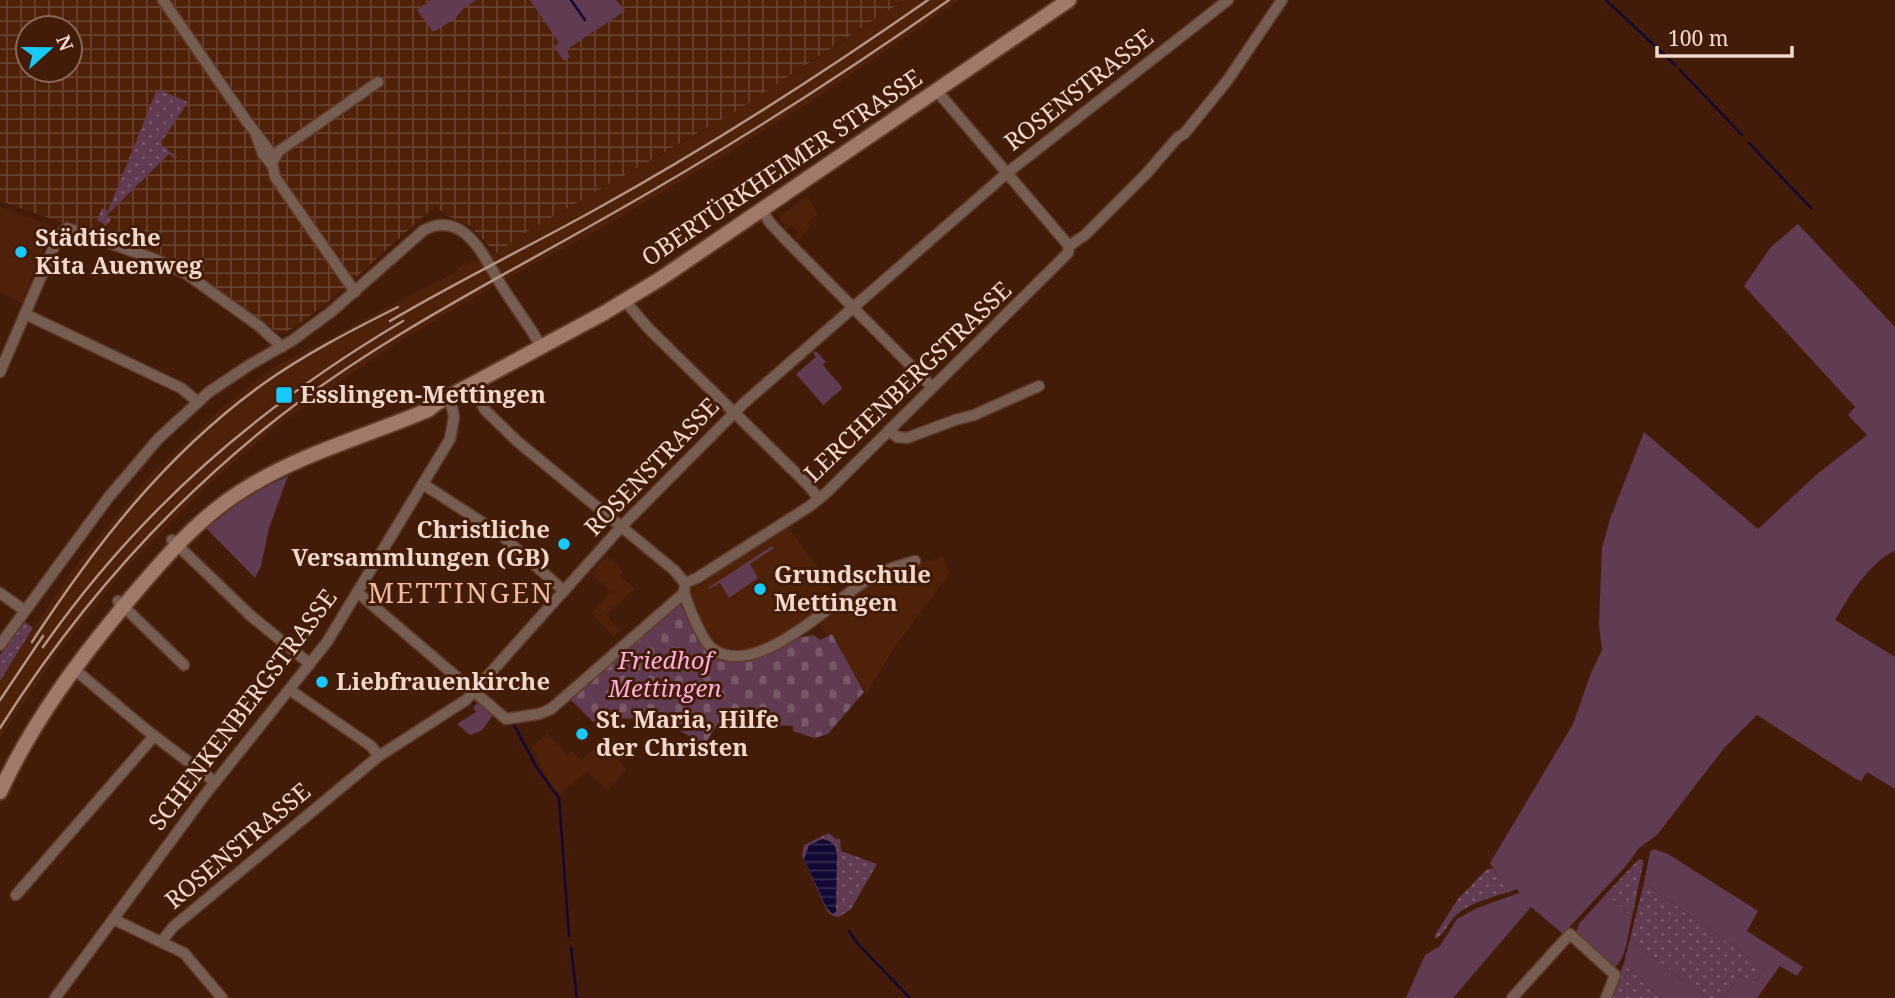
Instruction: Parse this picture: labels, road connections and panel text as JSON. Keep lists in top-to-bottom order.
{
  "streets": {
    "main road": ["OBERTÜRKHEIMER STRASSE"],
    "street": ["ROSENSTRASSE", "LERCHENBERGSTRASSE", "SCHENKENBERGSTRASSE"]
  },
  "crossings": [
    ["ROSENSTRASSE", "LERCHENBERGSTRASSE"],
    ["ROSENSTRASSE", "SCHENKENBERGSTRASSE"],
    ["OBERTÜRKHEIMER STRASSE", "SCHENKENBERGSTRASSE"]
  ],
  "districts": ["METTINGEN"],
  "parks": ["Friedhof Mettingen"],
  "places": {
    "other": [
      "Städtische Kita Auenweg",
      "Christliche Versammlungen (GB)",
      "Grundschule Mettingen",
      "Liebfrauenkirche",
      "St. Maria, Hilfe der Christen"
    ],
    "transit": ["Esslingen-Mettingen"]
  },
  "scale_bar": "100 m",
  "north": "right"
}
